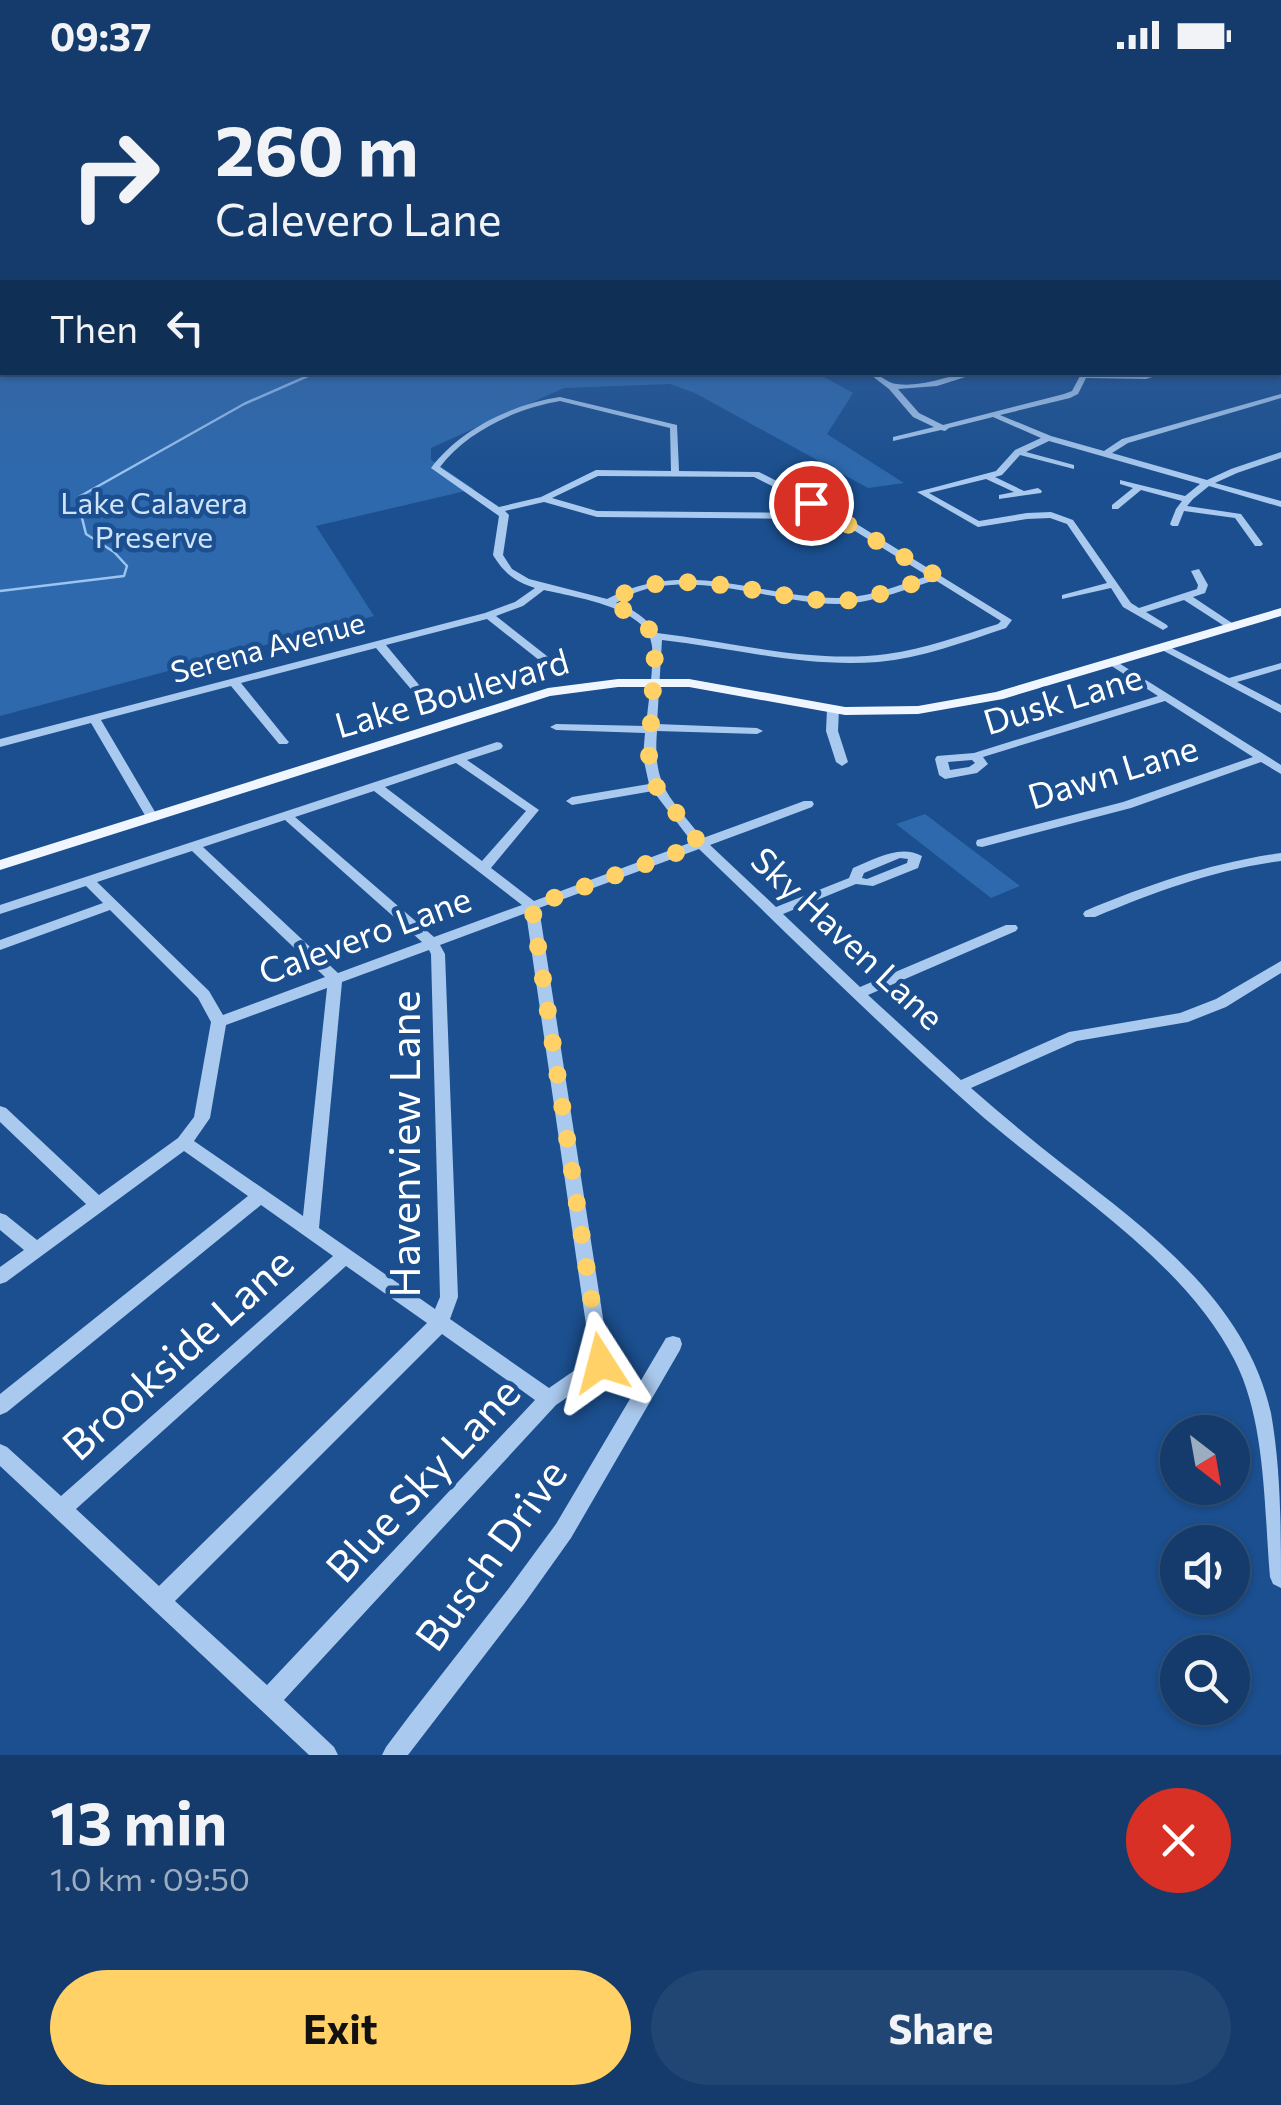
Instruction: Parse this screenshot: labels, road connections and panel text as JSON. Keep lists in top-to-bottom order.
{
  "streets": {
    "main road": ["Lake Boulevard"],
    "street": [
      "Serena Avenue",
      "Dusk Lane",
      "Dawn Lane",
      "Calevero Lane",
      "Sky Haven Lane",
      "Havenview Lane",
      "Brookside Lane",
      "Blue Sky Lane",
      "Busch Drive"
    ]
  },
  "crossings": [
    ["Calevero Lane", "Sky Haven Lane"],
    ["Calevero Lane", "Havenview Lane"],
    ["Calevero Lane", "Brookside Lane"],
    ["Calevero Lane", "Blue Sky Lane"]
  ],
  "parks": ["Lake Calavera Preserve"],
  "north": "bottom right",
  "page": {
    "status": "09:37",
    "turn": ["260 m", "Calevero Lane"],
    "then": "Then",
    "heading": ["13 min", "1.0 km · 09:50"],
    "buttons": ["Exit", "Share"]
  }
}
